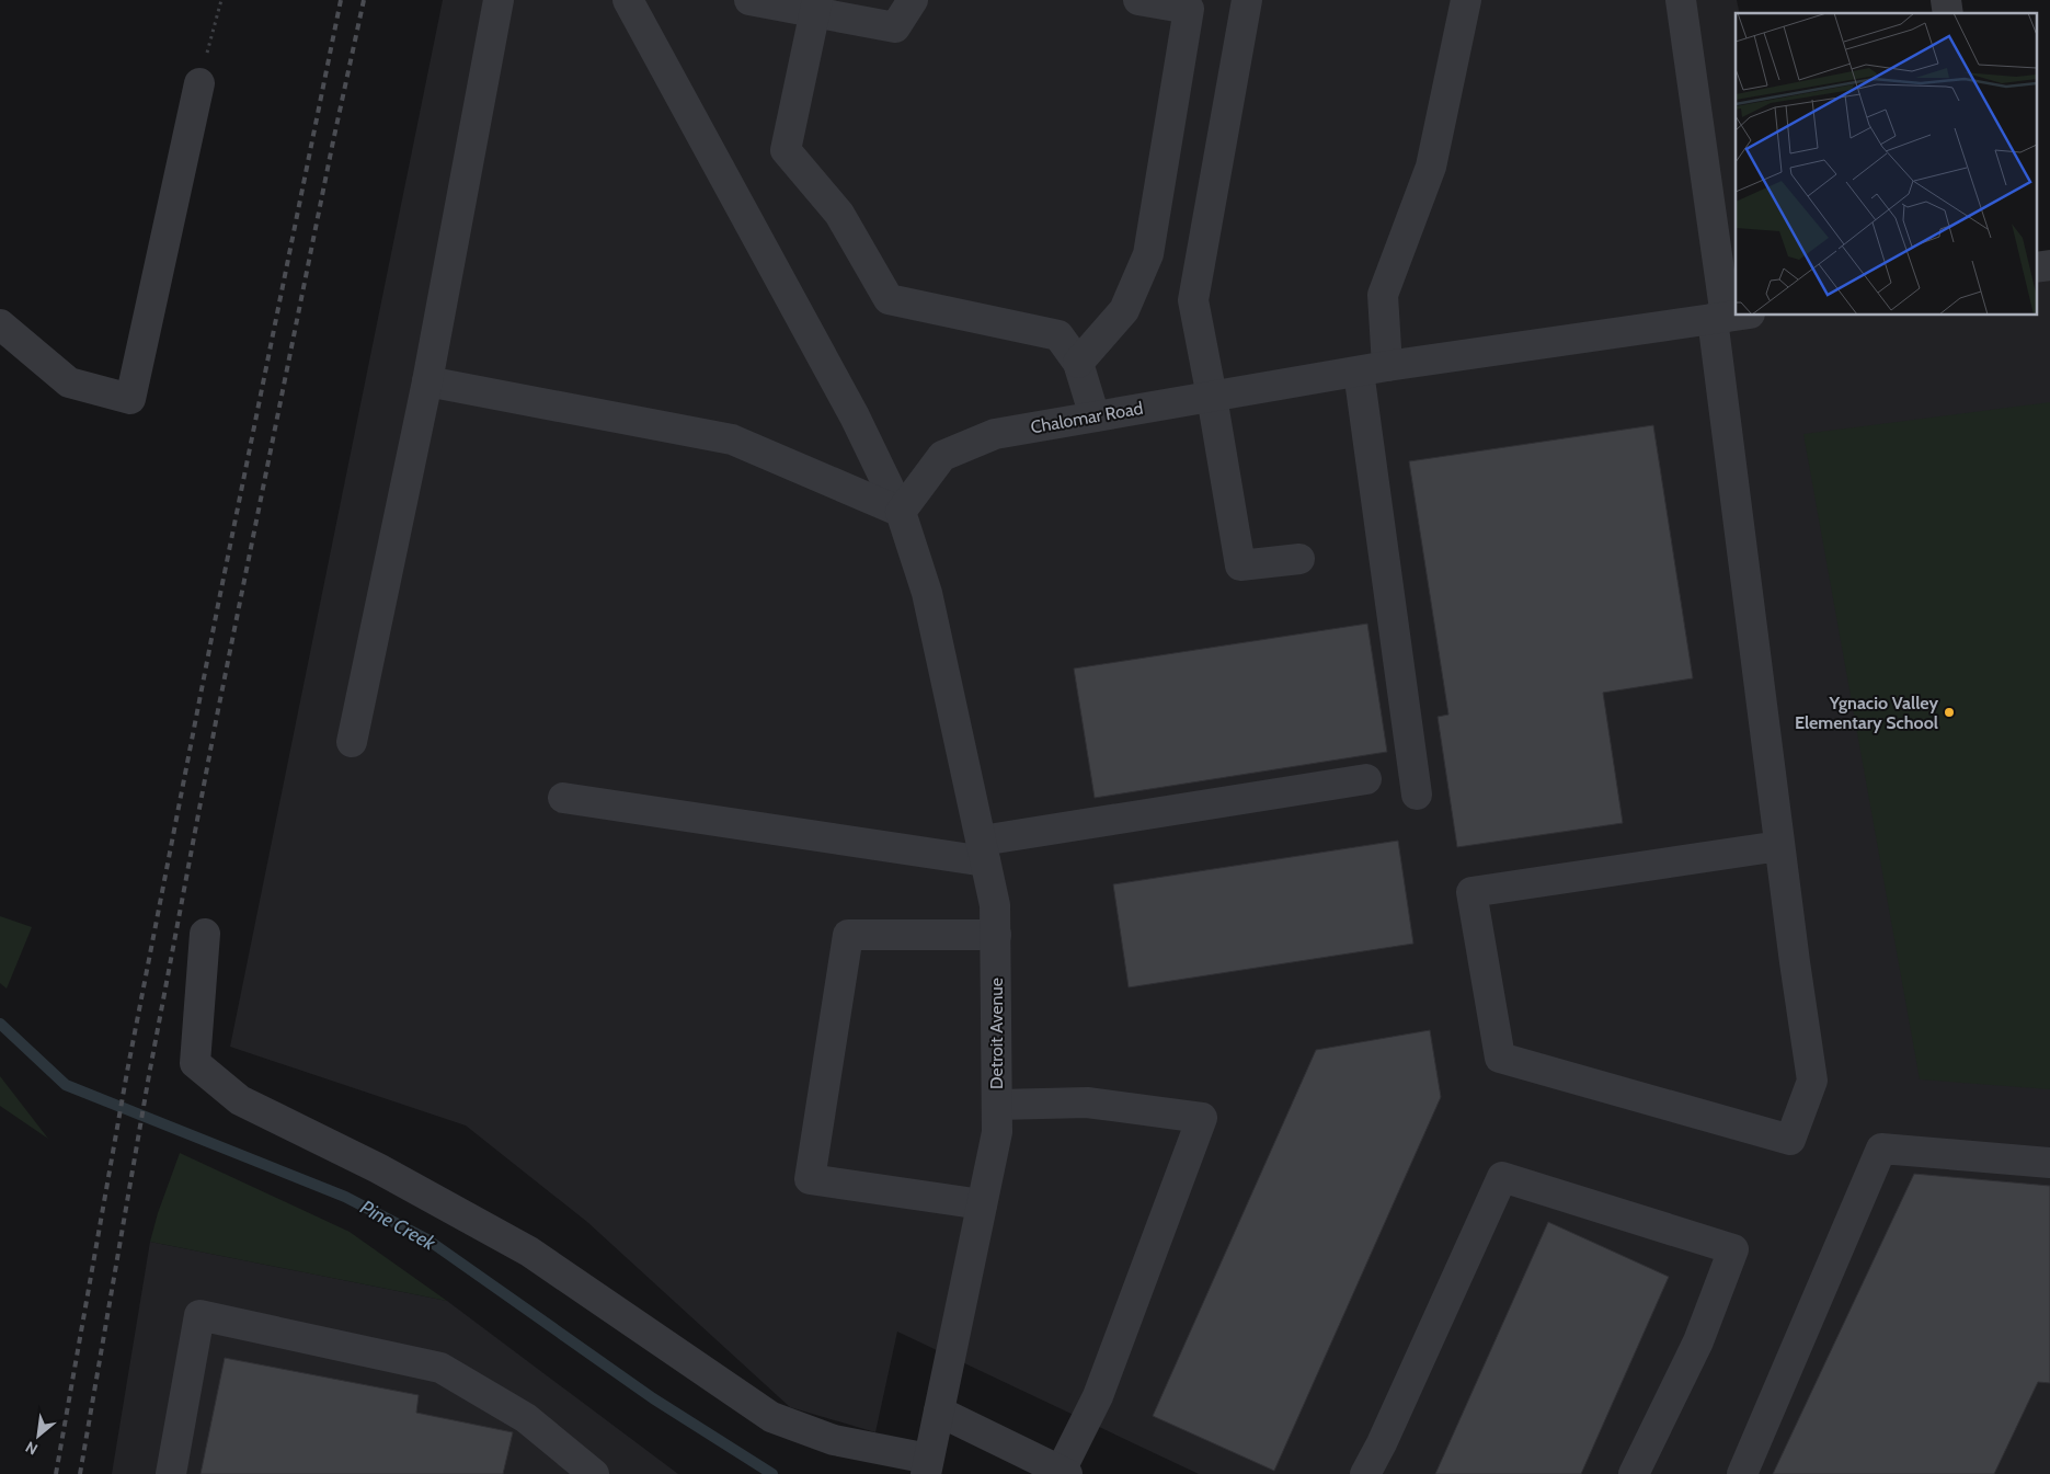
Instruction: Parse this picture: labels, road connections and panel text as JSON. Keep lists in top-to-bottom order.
{
  "streets": {
    "street": ["Chalomar Road", "Detroit Avenue"]
  },
  "crossings": [
    ["Chalomar Road", "Detroit Avenue"]
  ],
  "water": ["Pine Creek"],
  "places": ["Ygnacio Valley Elementary School"],
  "north": "bottom left"
}
